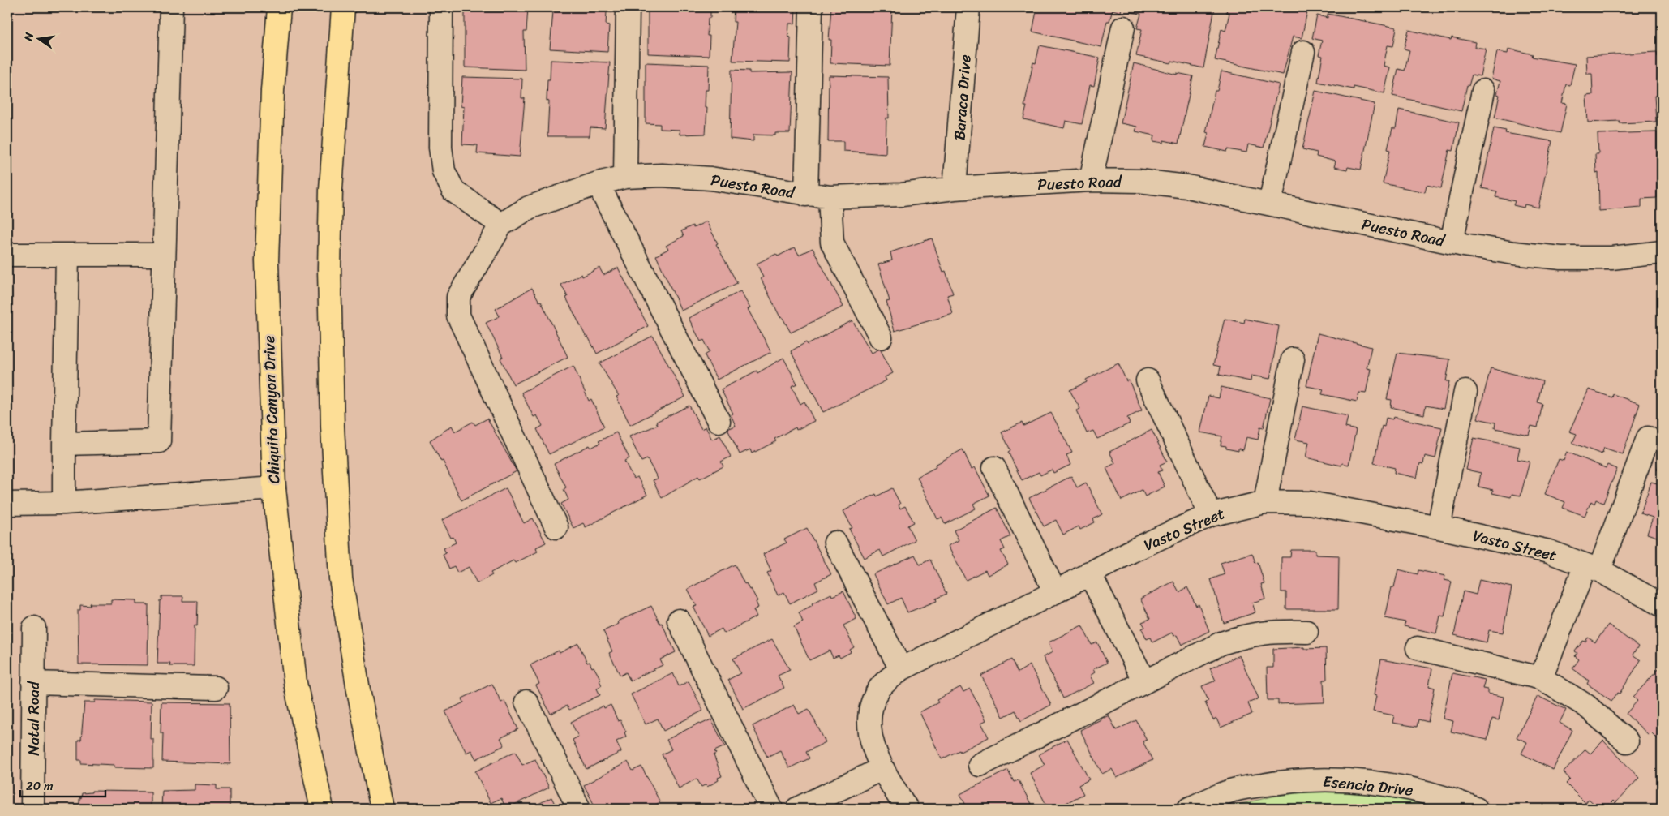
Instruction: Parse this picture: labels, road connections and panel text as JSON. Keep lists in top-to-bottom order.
{
  "streets": {
    "main road": ["Chiquita Canyon Drive"],
    "street": [
      "Baraca Drive",
      "Puesto Road",
      "Vasto Street",
      "Natal Road",
      "Esencia Drive"
    ]
  },
  "crossings": [
    ["Baraca Drive", "Puesto Road"]
  ],
  "scale_bar": "20 m",
  "north": "left"
}
